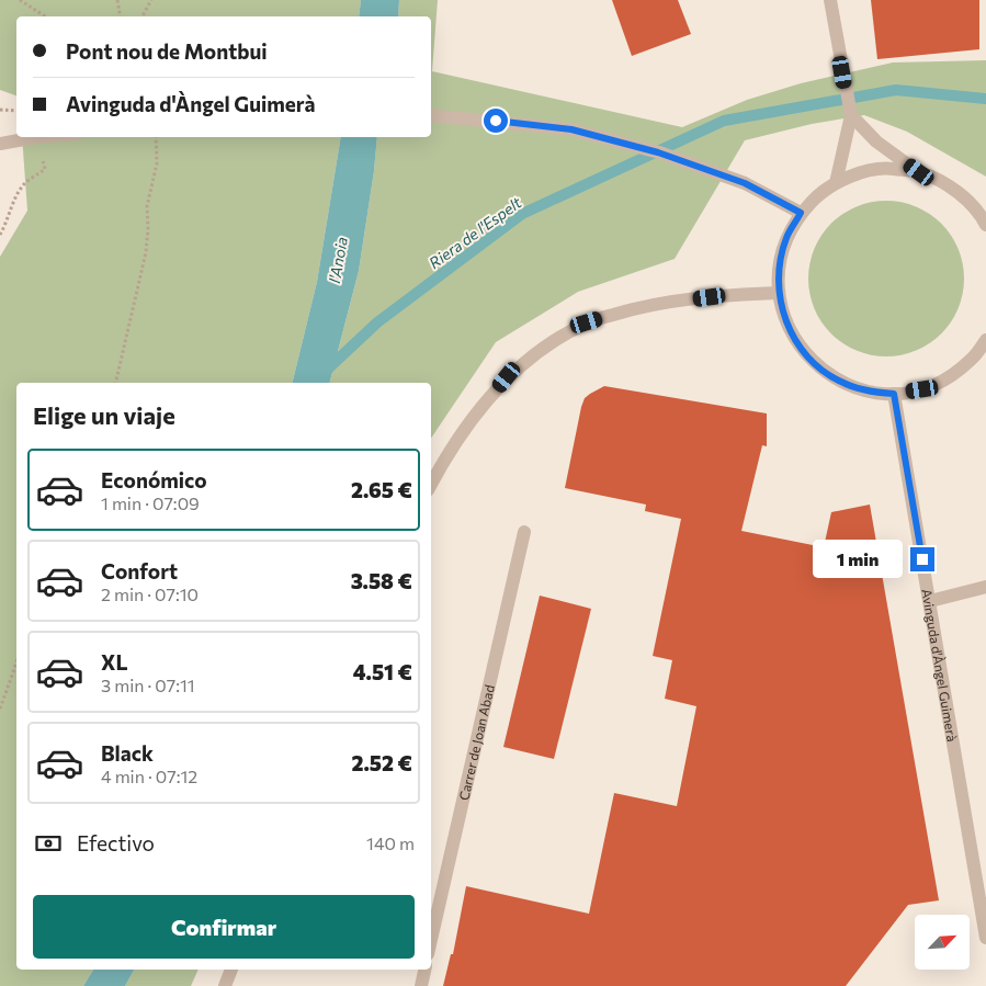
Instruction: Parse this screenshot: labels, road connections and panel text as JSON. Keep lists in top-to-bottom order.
{
  "streets": {
    "street": ["Avinguda d'Àngel Guimerà", "Carrer de Joan Abad"]
  },
  "water": ["Riera de l'Espelt", "l'Anoia"],
  "north": "top right",
  "page": {
    "banner": ["Pont nou de Montbui", "Avinguda d'Àngel Guimerà"],
    "heading": "Elige un viaje",
    "list": [
      {
        "name": "Económico",
        "note": "1 min · 07:09",
        "value": "2.65 €"
      },
      {
        "name": "Confort",
        "note": "2 min · 07:10",
        "value": "3.58 €"
      },
      {
        "name": "XL",
        "note": "3 min · 07:11",
        "value": "4.51 €"
      },
      {
        "name": "Black",
        "note": "4 min · 07:12",
        "value": "2.52 €"
      }
    ],
    "bubble": "1 min",
    "pay": ["Efectivo", "140 m"],
    "buttons": "Confirmar"
  }
}
